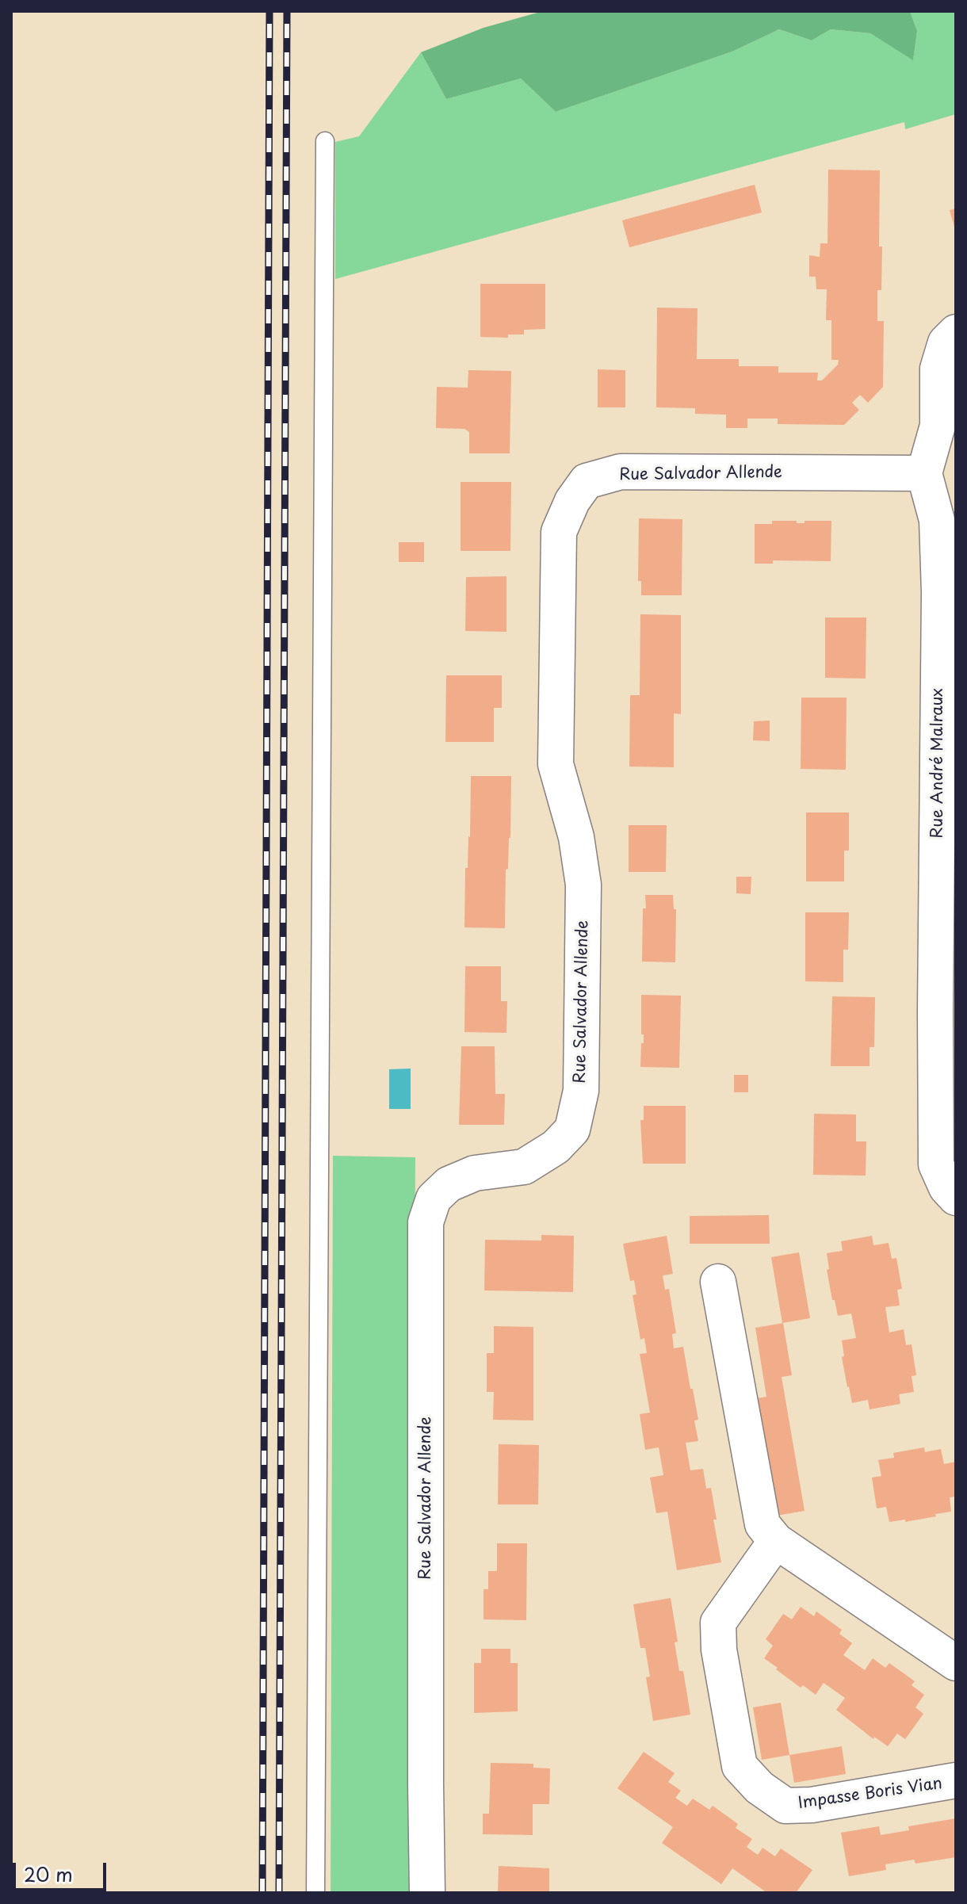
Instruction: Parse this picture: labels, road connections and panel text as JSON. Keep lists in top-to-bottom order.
{
  "streets": {
    "street": ["Rue Salvador Allende", "Rue André Malraux", "Impasse Boris Vian"]
  },
  "crossings": [
    ["Rue Salvador Allende", "Rue André Malraux"]
  ],
  "scale_bar": "20 m"
}
